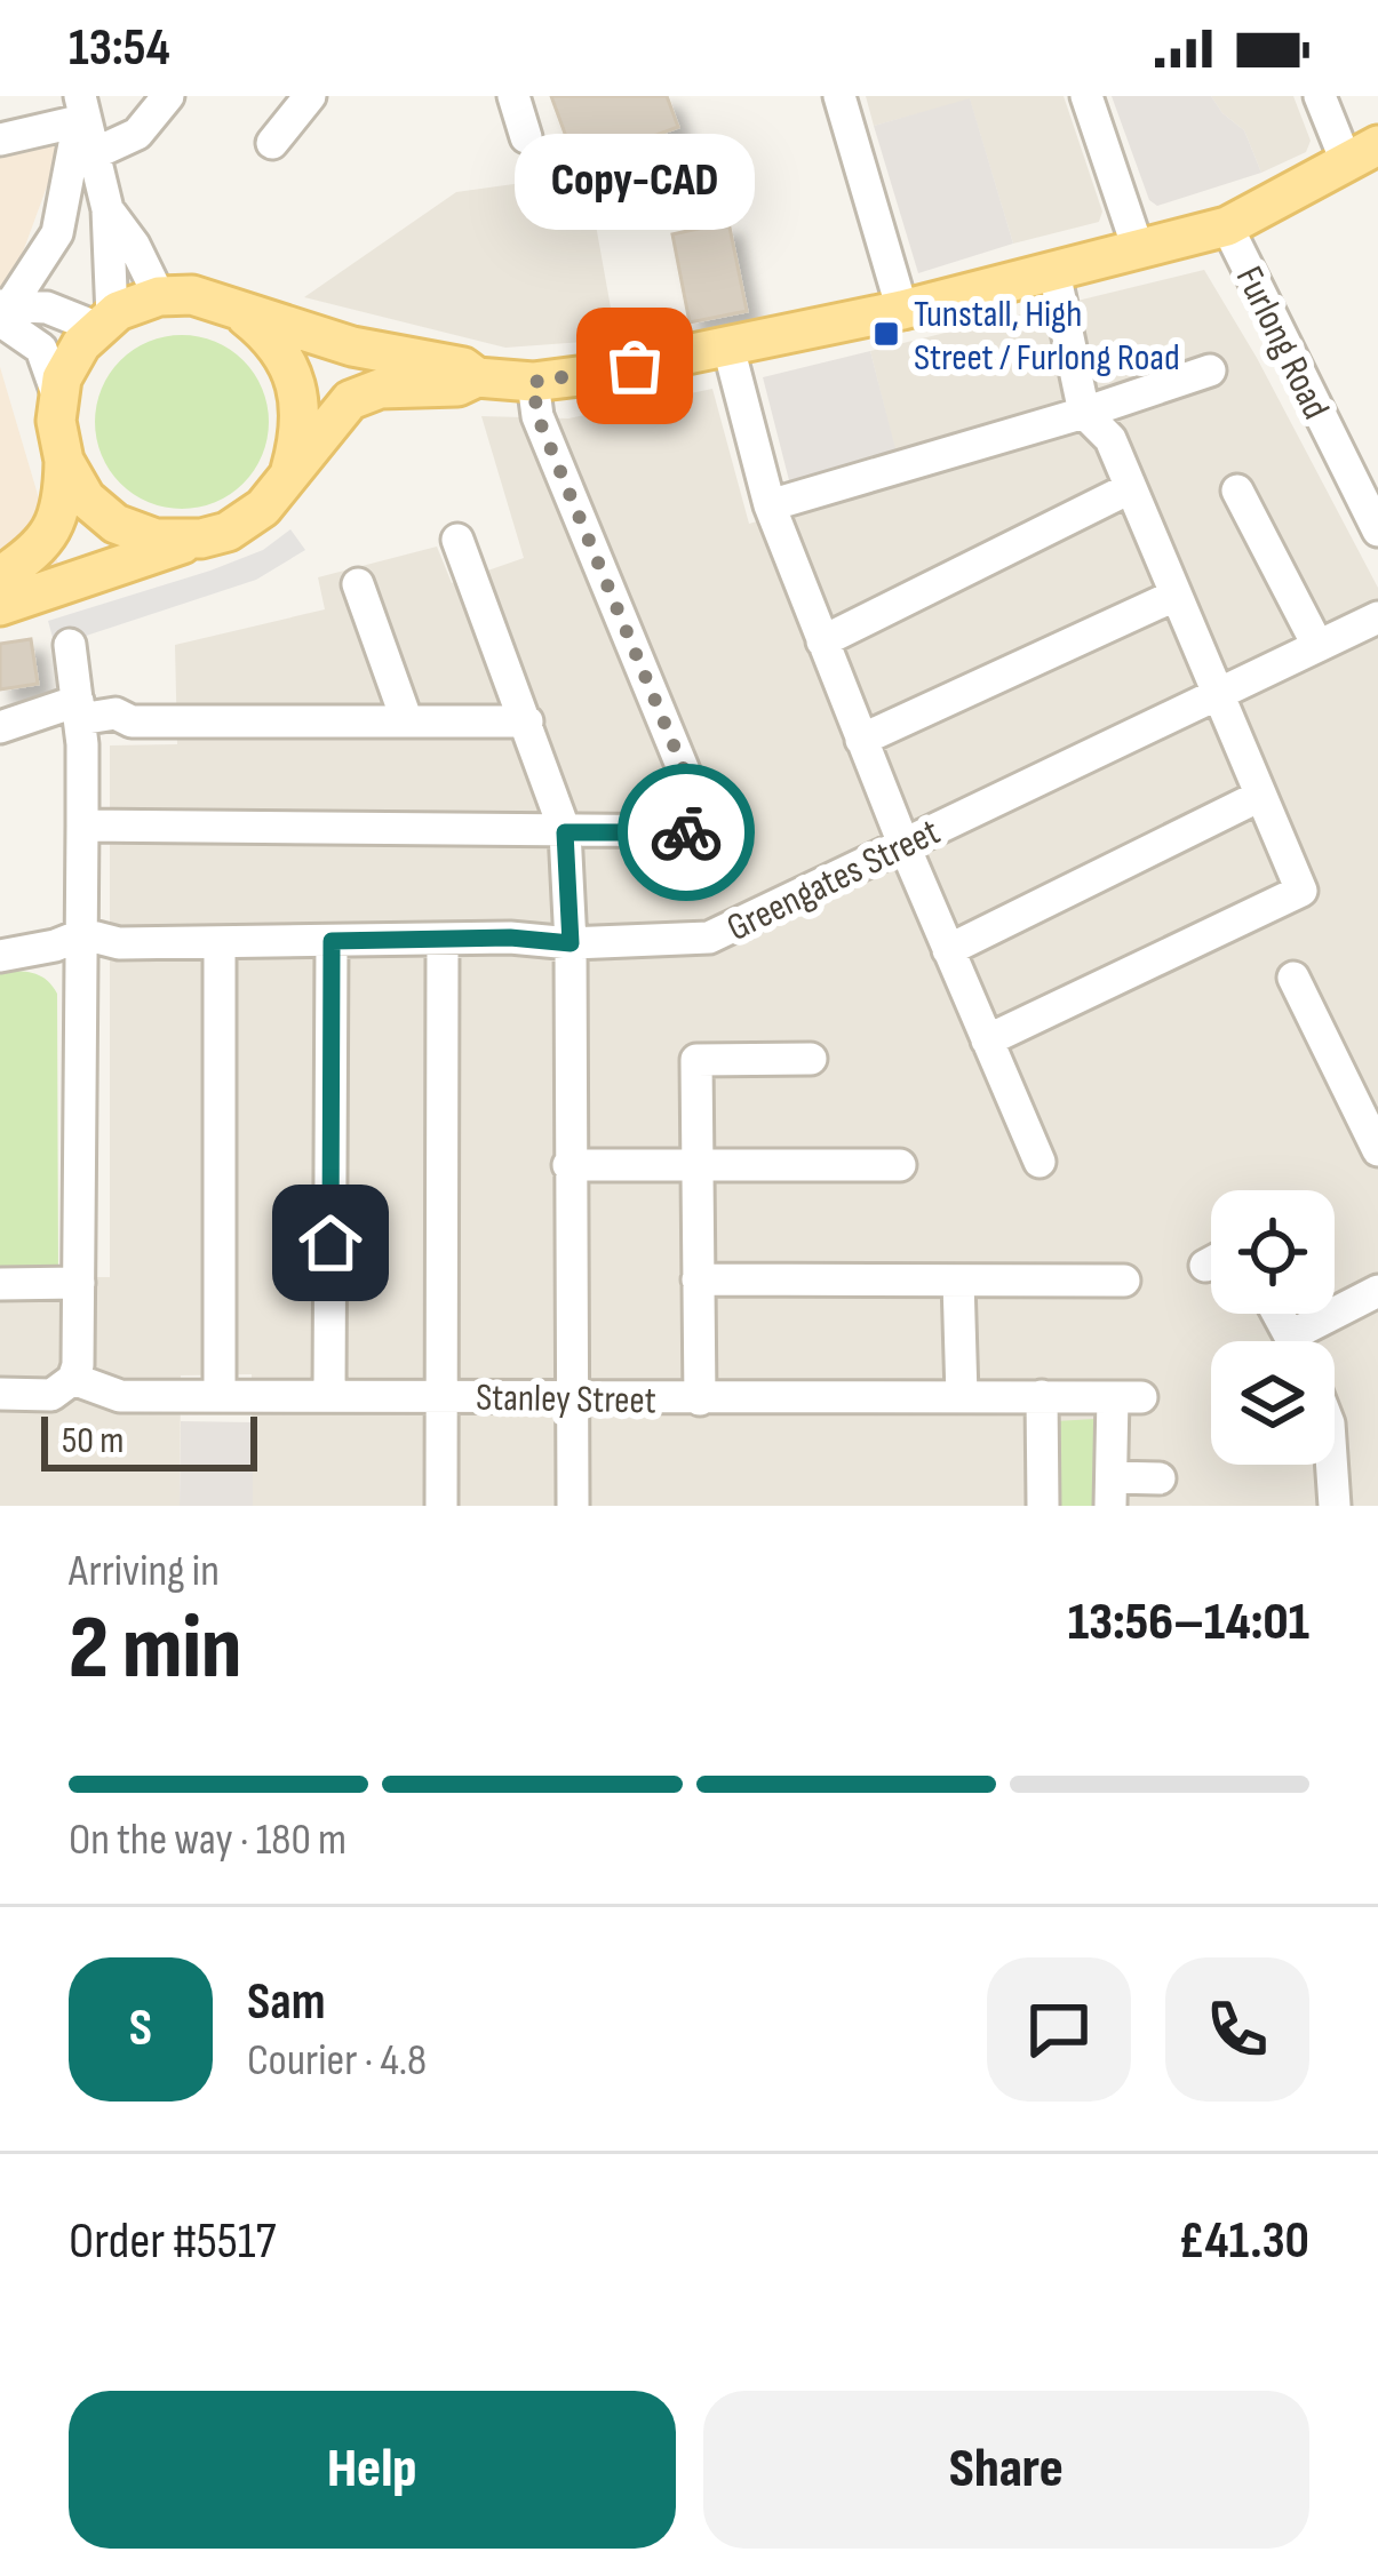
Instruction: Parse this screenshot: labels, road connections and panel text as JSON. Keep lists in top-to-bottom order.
{
  "streets": {
    "street": ["Furlong Road", "Greengates Street", "Stanley Street"]
  },
  "places": {
    "transit": ["Tunstall, High Street / Furlong Road"],
    "other": ["Copy-CAD"]
  },
  "scale_bar": "50 m",
  "page": {
    "status": "13:54",
    "bubble": "Copy-CAD",
    "scale": "50 m",
    "heading": ["2 min", "Arriving in", "13:56–14:01"],
    "panel": [
      "Sam",
      "Courier · 4.8",
      "Order #5517",
      "£41.30"
    ],
    "bar": "On the way · 180 m",
    "round": "S",
    "buttons": ["Help", "Share"]
  }
}
